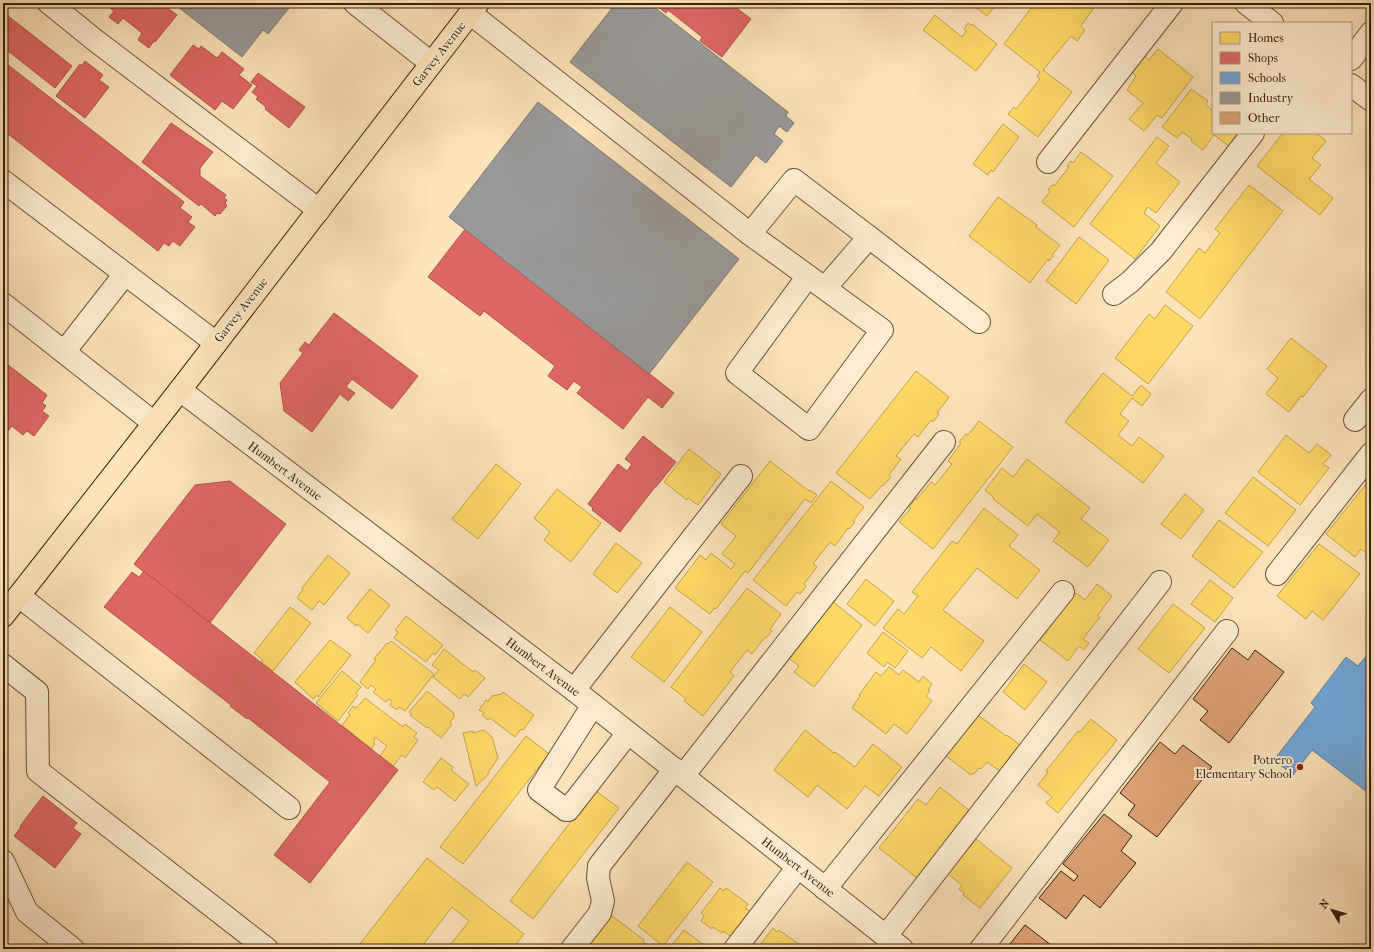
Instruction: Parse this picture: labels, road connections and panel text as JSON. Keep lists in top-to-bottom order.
{
  "streets": {
    "main road": ["Garvey Avenue"],
    "street": ["Humbert Avenue"]
  },
  "crossings": [
    ["Garvey Avenue", "Humbert Avenue"]
  ],
  "places": ["Potrero Elementary School"],
  "legend": [
    "Homes",
    "Shops",
    "Schools",
    "Industry",
    "Other"
  ],
  "north": "top left"
}
